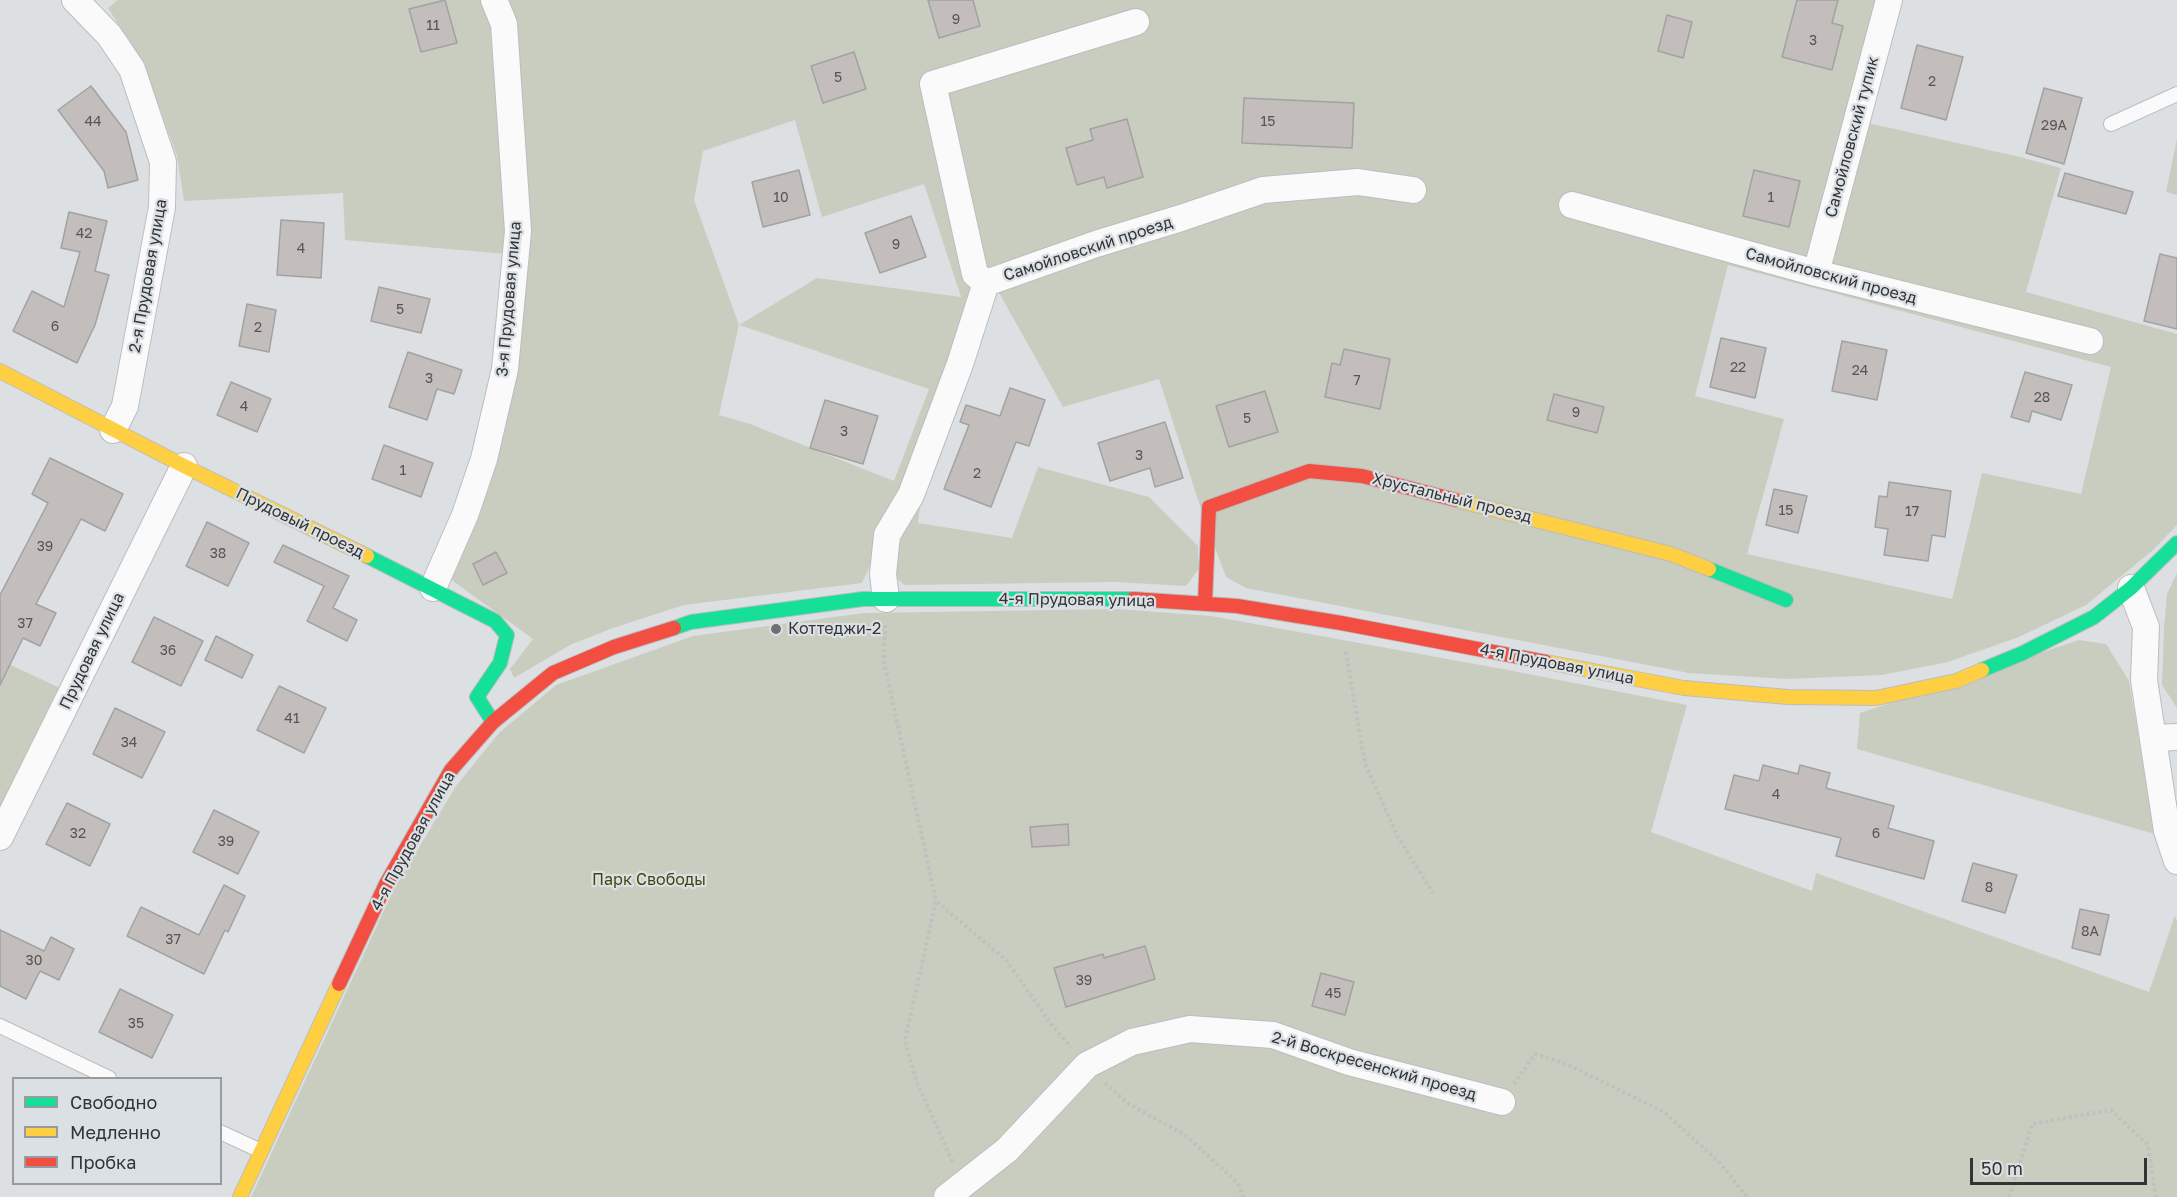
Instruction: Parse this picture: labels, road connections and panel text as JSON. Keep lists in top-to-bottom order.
{
  "streets": {
    "main road": ["Хрустальный проезд", "Прудовый проезд", "4-я Прудовая улица"],
    "street": [
      "Самойловский тупик",
      "Самойловский проезд",
      "2-я Прудовая улица",
      "3-я Прудовая улица",
      "Прудовая улица",
      "2-й Воскресенский проезд"
    ]
  },
  "crossings": [
    ["Самойловский тупик", "Самойловский проезд"],
    ["Самойловский проезд", "4-я Прудовая улица"],
    ["2-я Прудовая улица", "Прудовый проезд"],
    ["3-я Прудовая улица", "Прудовый проезд"],
    ["Хрустальный проезд", "4-я Прудовая улица"],
    ["Прудовый проезд", "4-я Прудовая улица"],
    ["Прудовый проезд", "Прудовая улица"]
  ],
  "parks": ["Парк Свободы"],
  "places": ["Коттеджи-2"],
  "house_numbers": [
    "9",
    "11",
    "3",
    "5",
    "2",
    "44",
    "15",
    "29А",
    "10",
    "1",
    "42",
    "9",
    "4",
    "5",
    "6",
    "2",
    "22",
    "24",
    "3",
    "7",
    "28",
    "4",
    "9",
    "5",
    "3",
    "3",
    "1",
    "2",
    "15",
    "17",
    "39",
    "38",
    "37",
    "36",
    "41",
    "34",
    "4",
    "32",
    "6",
    "39",
    "8",
    "8А",
    "37",
    "30",
    "39",
    "45",
    "35"
  ],
  "legend": ["Свободно", "Медленно", "Пробка"],
  "scale_bar": "50 m"
}
